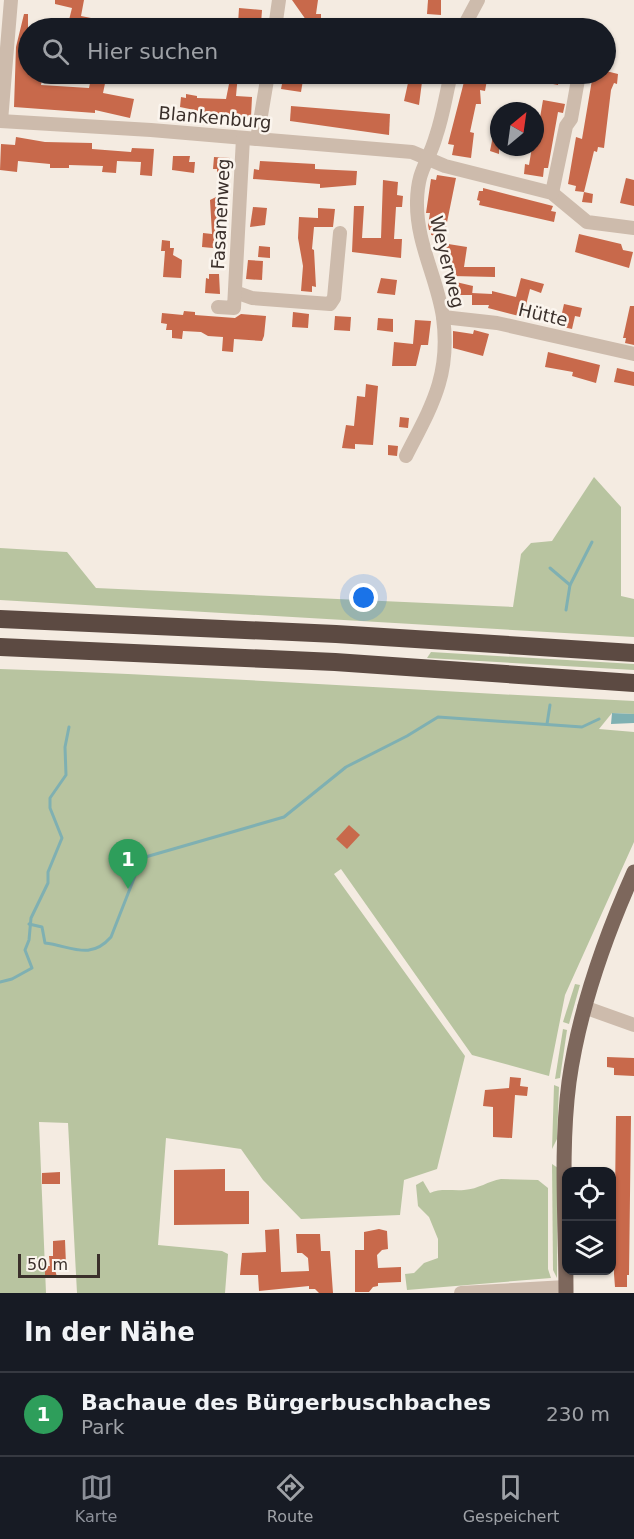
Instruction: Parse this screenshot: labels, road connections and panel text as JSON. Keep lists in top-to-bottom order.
{
  "streets": {
    "street": [
      "Blankenburg",
      "Fasanenweg",
      "Weyerweg",
      "Hütte"
    ]
  },
  "crossings": [
    ["Blankenburg", "Fasanenweg"],
    ["Blankenburg", "Weyerweg"],
    ["Weyerweg", "Hütte"]
  ],
  "scale_bar": "50 m",
  "north": "top right",
  "page": {
    "search": "Hier suchen",
    "pins": "1",
    "scale": "50 m",
    "heading": "In der Nähe",
    "list": [
      {
        "mark": "1",
        "name": "Bachaue des Bürgerbuschbaches",
        "note": "Park",
        "value": "230 m"
      }
    ],
    "nav": ["Karte", "Route", "Gespeichert"]
  }
}
